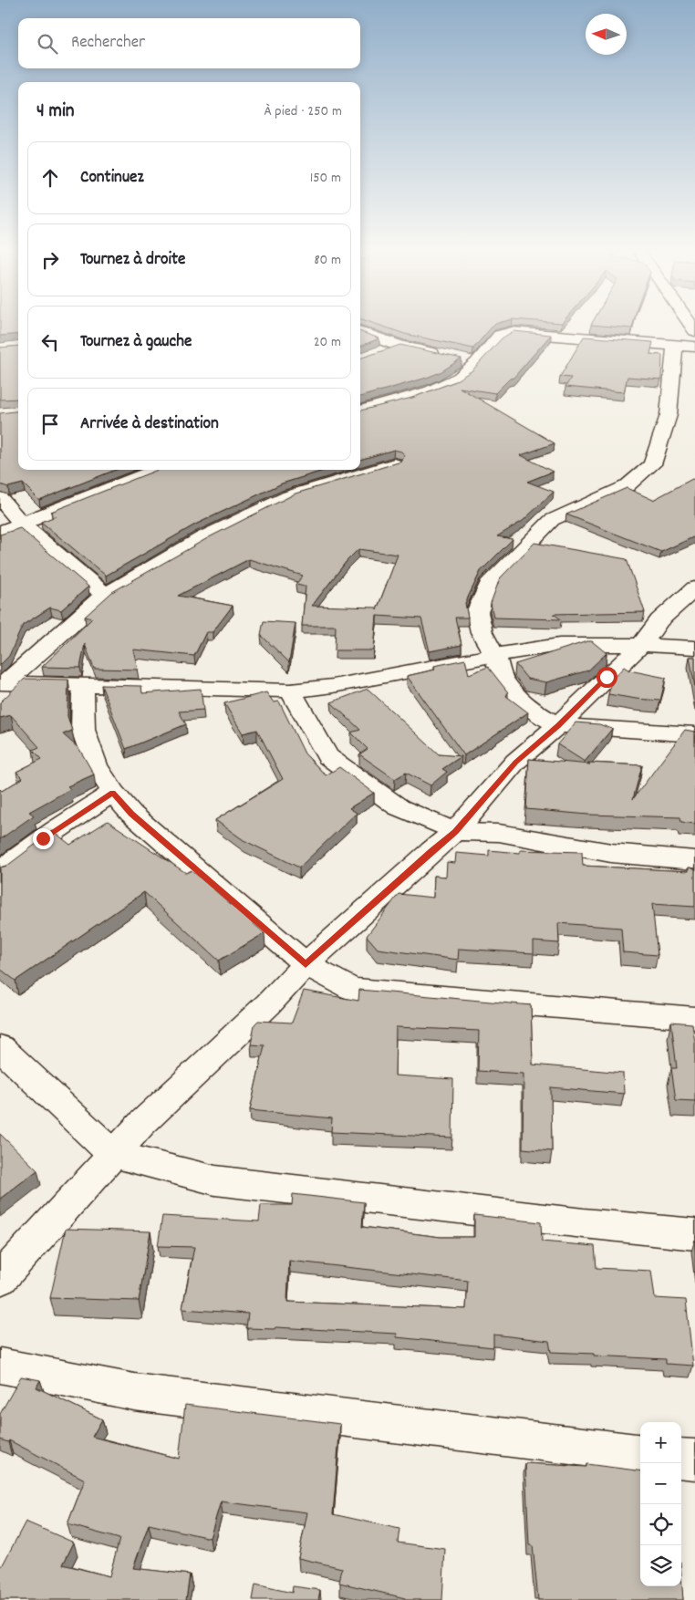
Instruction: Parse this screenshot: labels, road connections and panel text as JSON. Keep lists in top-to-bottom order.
{
  "north": "left",
  "page": {
    "search": "Rechercher",
    "heading": ["4 min", "À pied · 250 m"],
    "list": [
      ["Continuez", "150 m"],
      ["Tournez à droite", "80 m"],
      ["Tournez à gauche", "20 m"],
      "Arrivée à destination"
    ],
    "map_buttons": ["+", "−"]
  }
}
